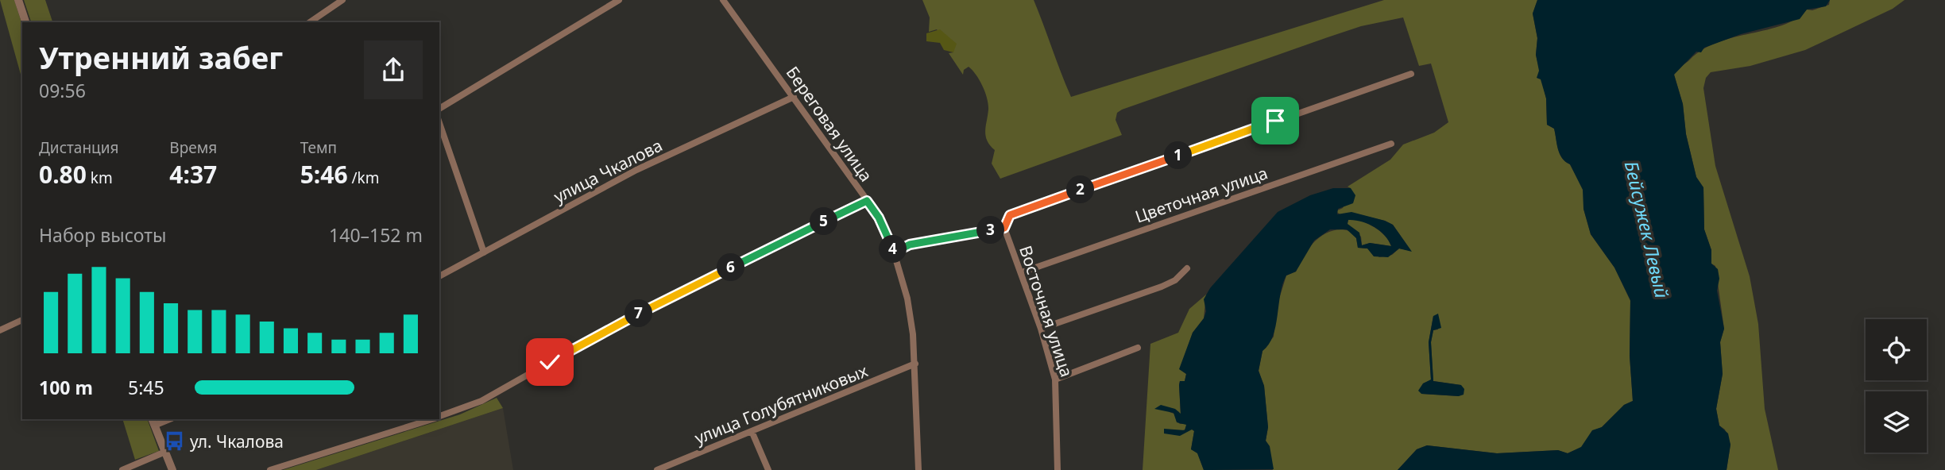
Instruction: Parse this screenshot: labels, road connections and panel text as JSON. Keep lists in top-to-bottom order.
{
  "streets": {
    "street": [
      "Береговая улица",
      "улица Чкалова",
      "Цветочная улица",
      "Восточная улица",
      "улица Голубятниковых"
    ]
  },
  "crossings": [
    ["Береговая улица", "улица Чкалова"],
    ["Береговая улица", "улица Голубятниковых"],
    ["Цветочная улица", "Восточная улица"]
  ],
  "water": ["Бейсужек Левый"],
  "places": {
    "bus stop": ["ул. Чкалова"]
  },
  "page": {
    "heading": ["Утренний забег", "09:56"],
    "stats": [
      ["Дистанция", "0.80 km"],
      ["Время", "4:37"],
      ["Темп", "5:46 /km"]
    ],
    "pins": [
      "1",
      "2",
      "5",
      "3",
      "4",
      "6",
      "7"
    ],
    "chart": ["Набор высоты", "140–152 m"],
    "list": [
      {
        "name": "100 m",
        "note": "5:45"
      }
    ]
  }
}
